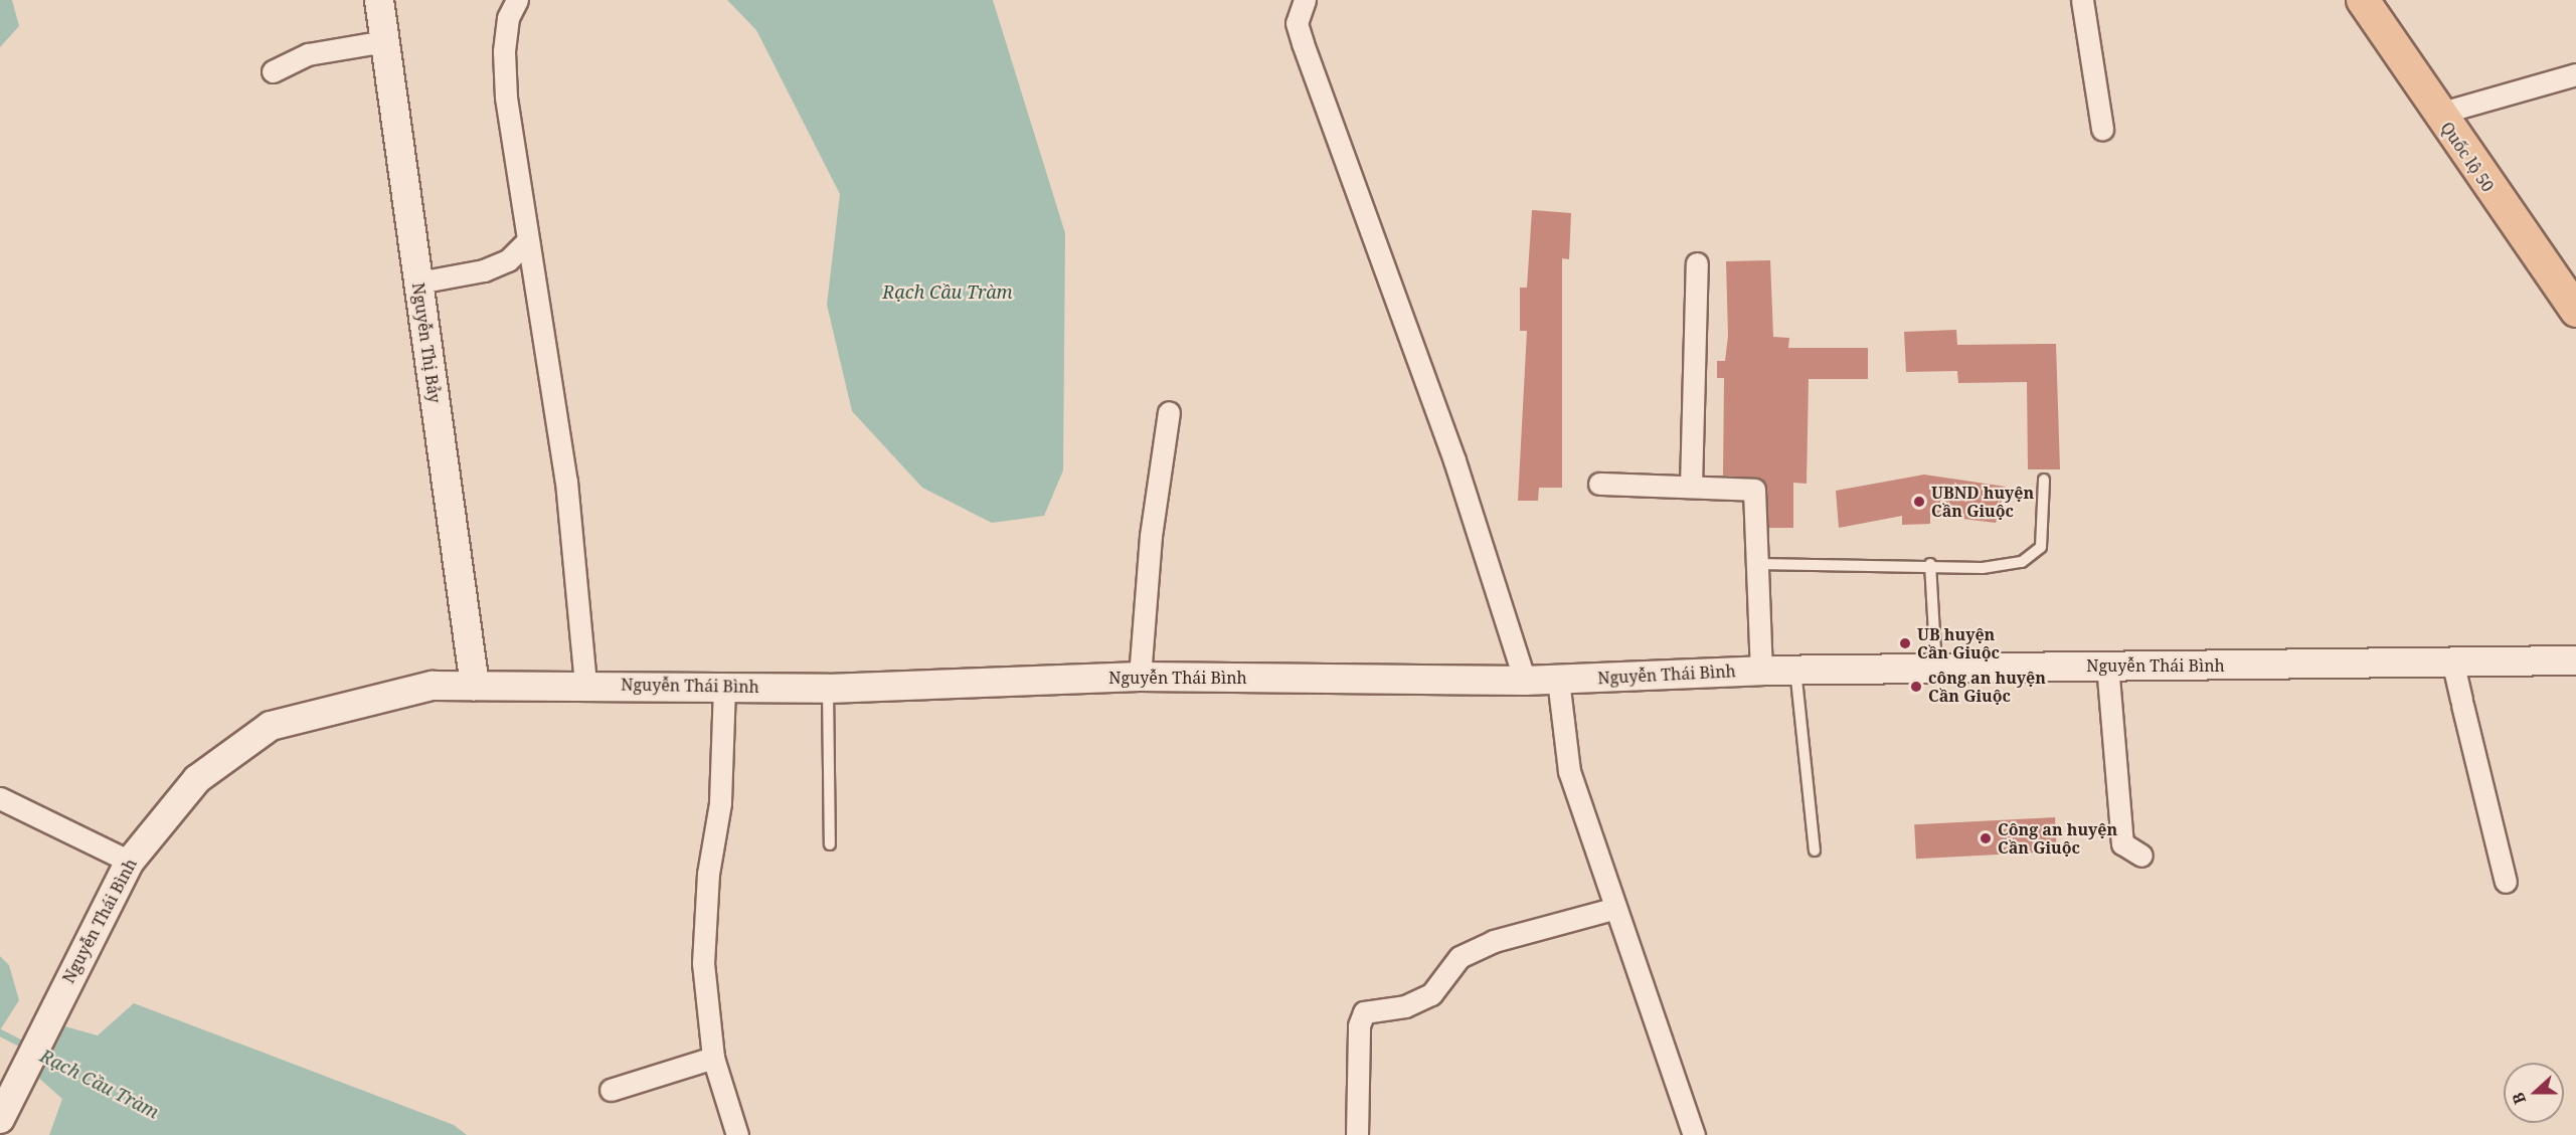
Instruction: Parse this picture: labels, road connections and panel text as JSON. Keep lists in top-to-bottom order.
{
  "streets": {
    "main road": ["Quốc lộ 50"],
    "street": ["Nguyễn Thị Bảy", "Nguyễn Thái Bình"]
  },
  "crossings": [
    ["Nguyễn Thị Bảy", "Nguyễn Thái Bình"]
  ],
  "water": ["Rạch Cầu Tràm"],
  "places": [
    "UBND huyện Cần Giuộc",
    "UB huyện Cần Giuộc",
    "công an huyện Cần Giuộc",
    "Công an huyện Cần Giuộc"
  ],
  "north": "left"
}
